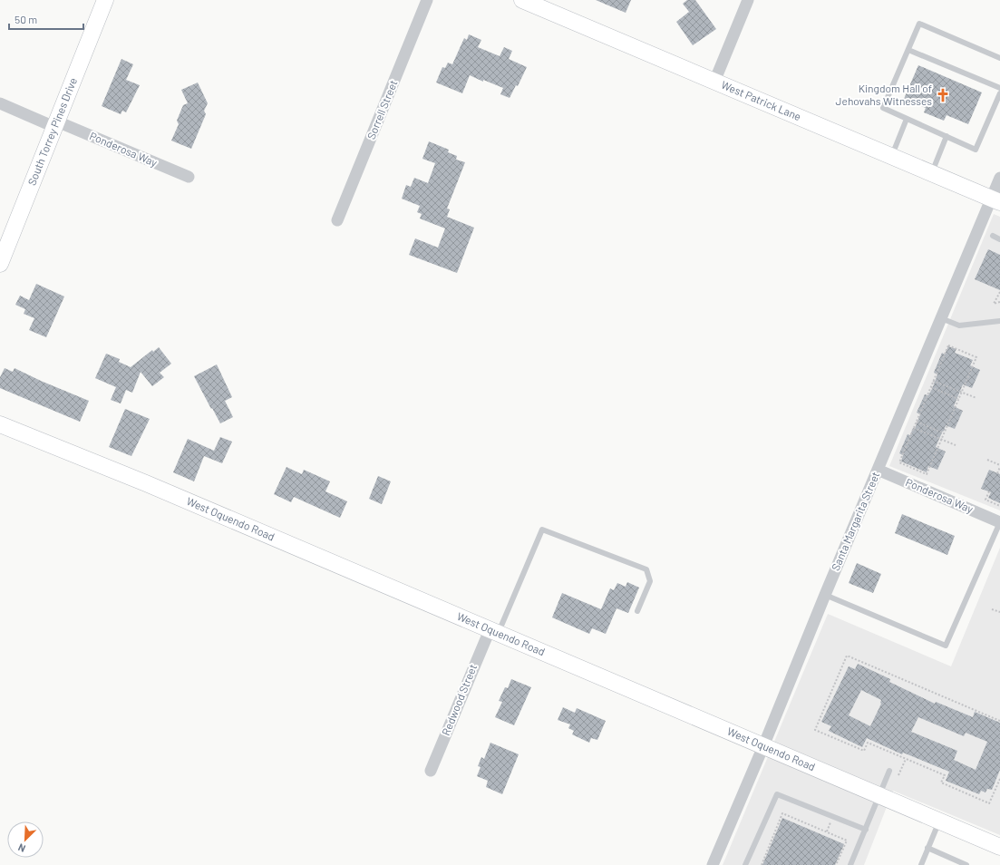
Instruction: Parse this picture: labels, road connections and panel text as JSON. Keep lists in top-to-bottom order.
{
  "streets": {
    "street": [
      "West Patrick Lane",
      "Sorrell Street",
      "South Torrey Pines Drive",
      "Ponderosa Way",
      "West Oquendo Road",
      "Santa Margarita Street",
      "Redwood Street"
    ]
  },
  "crossings": [
    ["West Patrick Lane", "Santa Margarita Street"],
    ["South Torrey Pines Drive", "Ponderosa Way"],
    ["Ponderosa Way", "Santa Margarita Street"],
    ["West Oquendo Road", "Santa Margarita Street"],
    ["West Oquendo Road", "Redwood Street"]
  ],
  "places": {
    "church": ["Kingdom Hall of Jehovahs Witnesses"]
  },
  "scale_bar": "50 m",
  "north": "bottom left"
}
